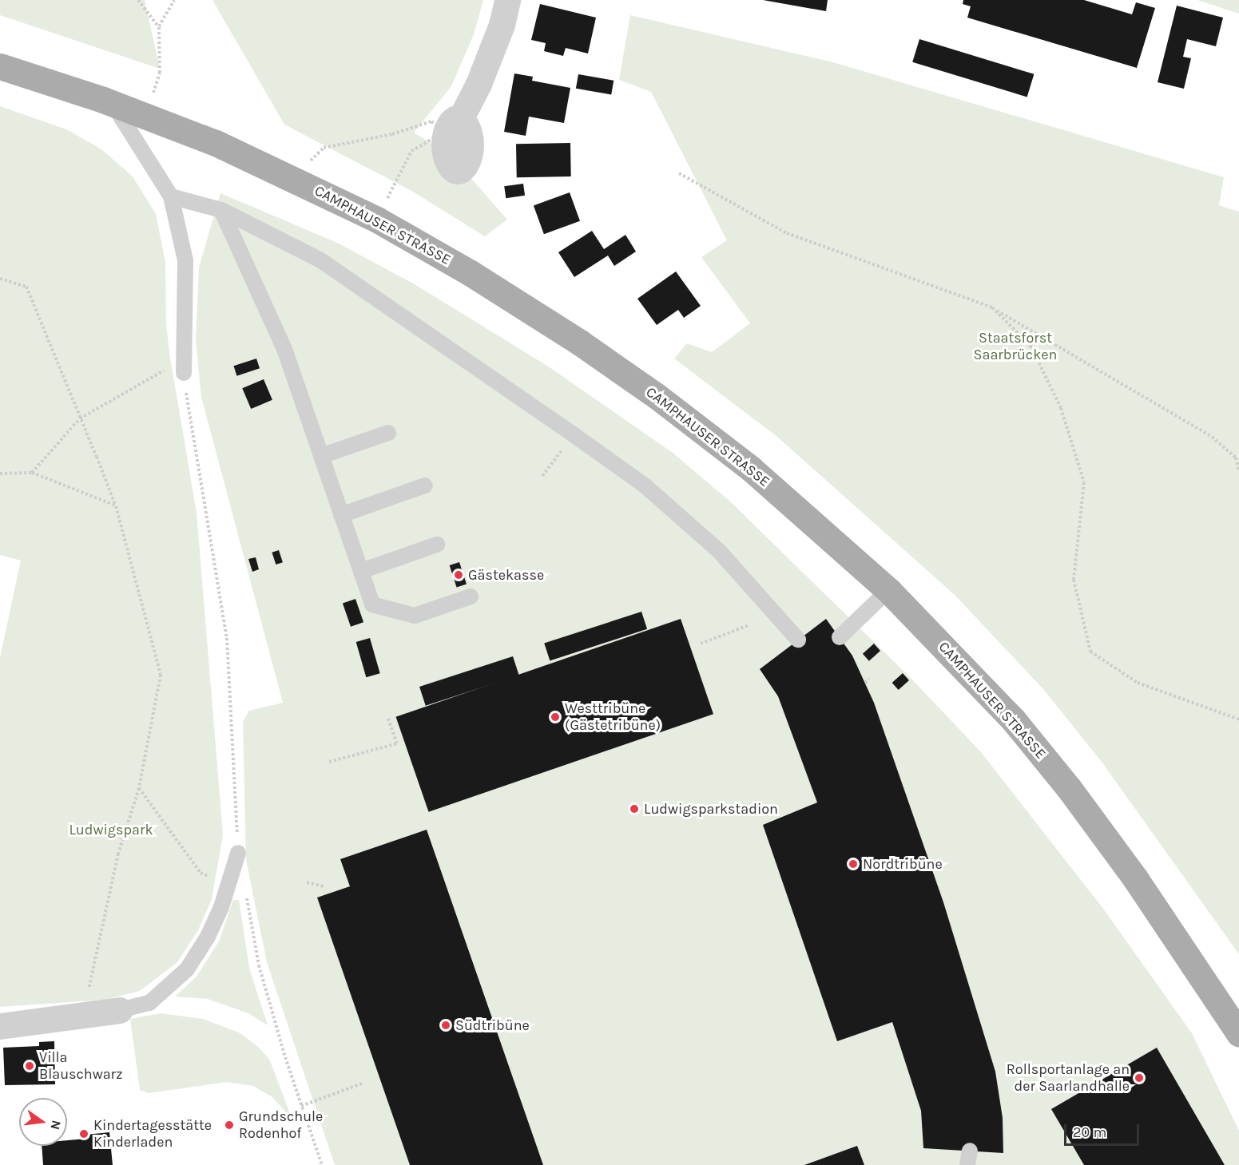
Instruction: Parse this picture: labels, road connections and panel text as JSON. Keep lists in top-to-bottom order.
{
  "streets": {
    "main road": ["CAMPHAUSER STRASSE"]
  },
  "parks": ["Staatsforst Saarbrücken", "Ludwigspark"],
  "places": [
    "Gästekasse",
    "Westtribüne (Gästetribüne)",
    "Ludwigsparkstadion",
    "Nordtribüne",
    "Südtribüne",
    "Villa Blauschwarz",
    "Rollsportanlage an der Saarlandhalle",
    "Grundschule Rodenhof",
    "Kindertagesstätte Kinderladen"
  ],
  "scale_bar": "20 m",
  "north": "right"
}
